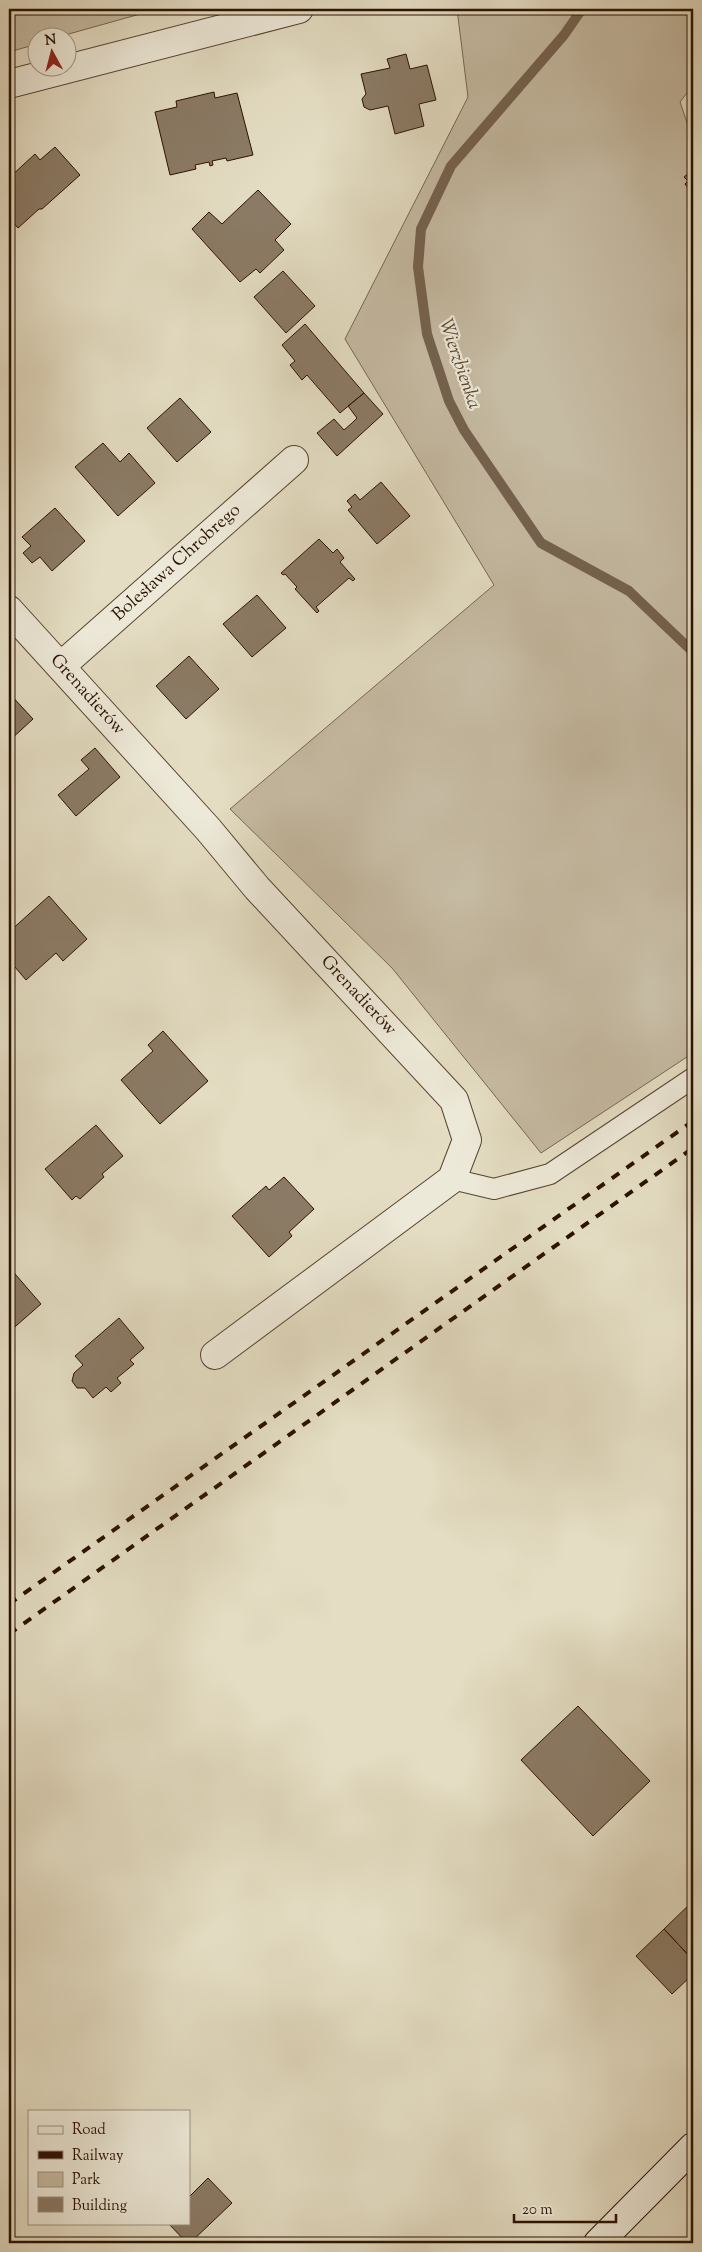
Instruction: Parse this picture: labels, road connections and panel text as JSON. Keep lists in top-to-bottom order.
{
  "streets": {
    "street": ["Bolesława Chrobrego", "Grenadierów"]
  },
  "crossings": [
    ["Bolesława Chrobrego", "Grenadierów"]
  ],
  "water": ["Wierzbienka"],
  "legend": [
    "Road",
    "Railway",
    "Park",
    "Building"
  ],
  "scale_bar": "20 m",
  "north": "top"
}
